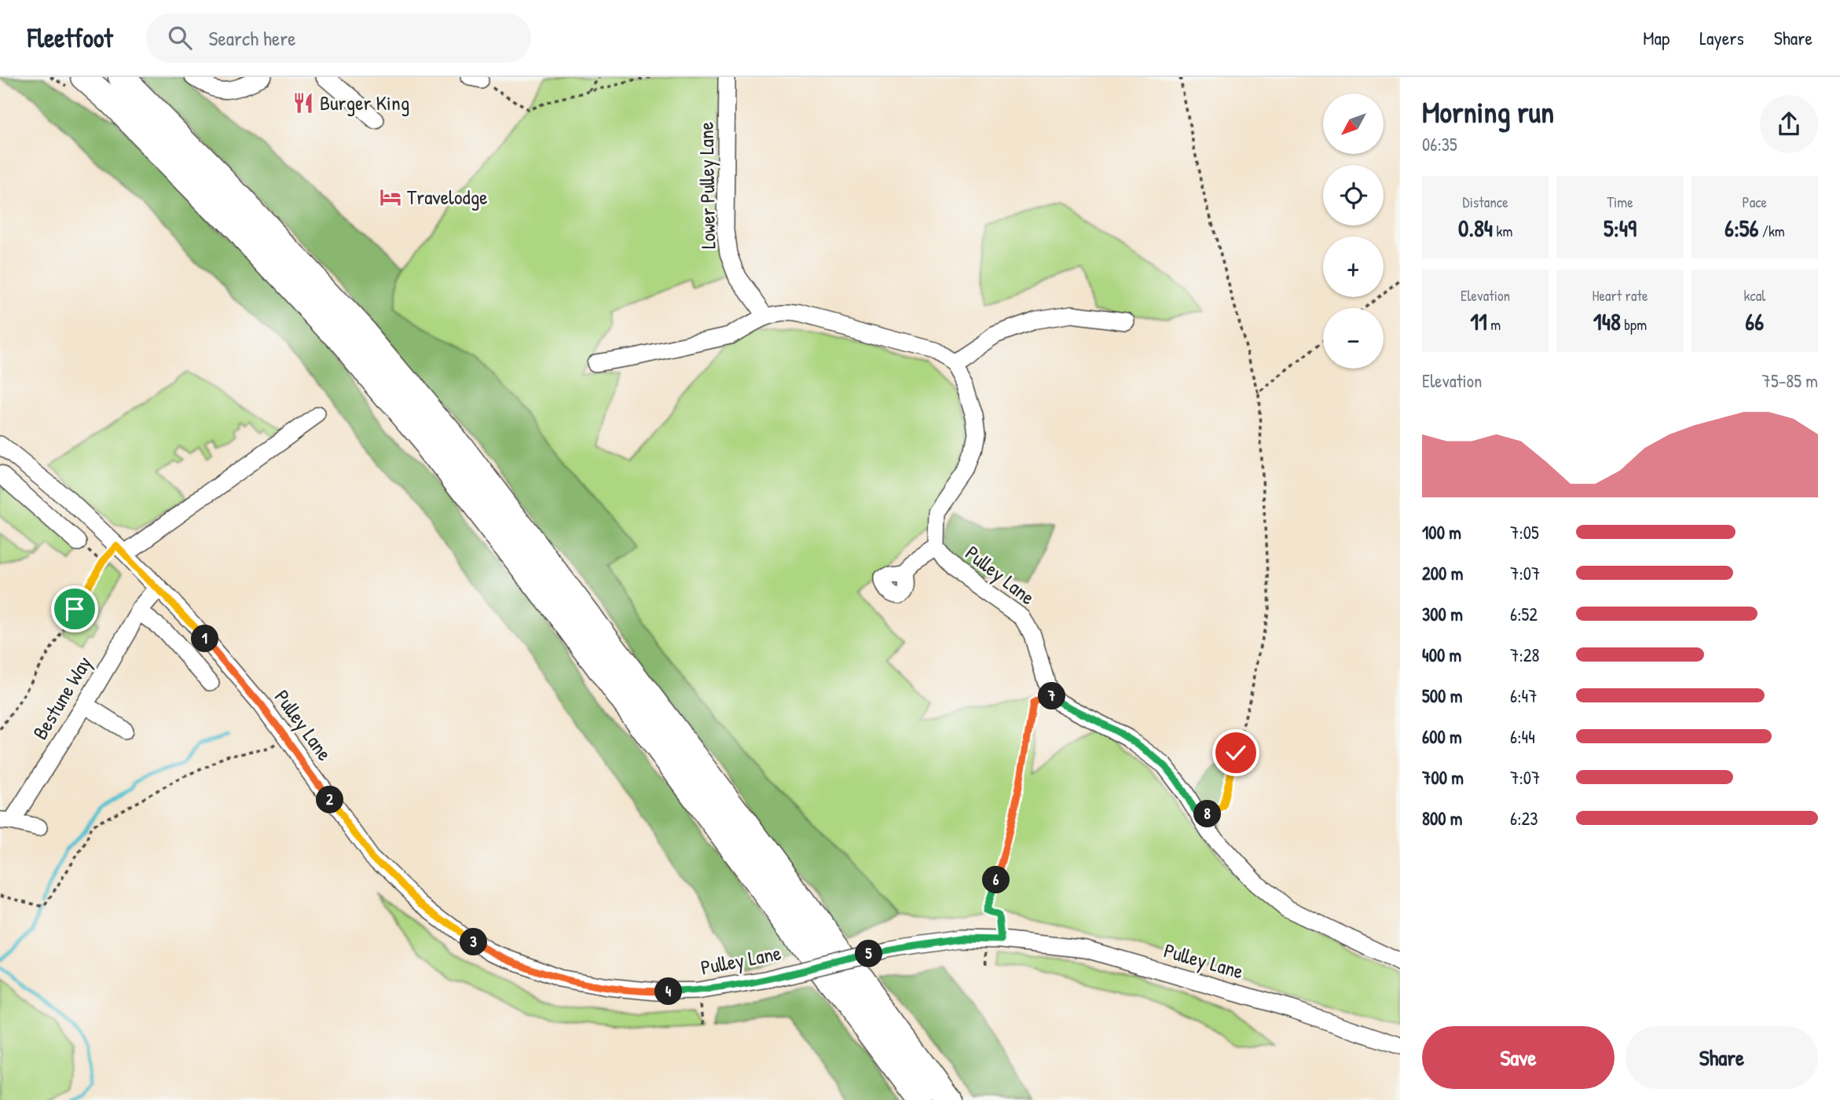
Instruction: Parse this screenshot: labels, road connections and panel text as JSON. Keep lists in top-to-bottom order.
{
  "streets": {
    "street": ["Lower Pulley Lane", "Pulley Lane", "Bestune Way"]
  },
  "crossings": [
    ["Pulley Lane", "Bestune Way"]
  ],
  "places": {
    "restaurant": ["Burger King"],
    "hotel": ["Travelodge"]
  },
  "north": "bottom left",
  "page": {
    "header": "Fleetfoot",
    "search": "Search here",
    "nav": ["Map", "Layers", "Share"],
    "heading": ["Morning run", "06:35"],
    "map_buttons": ["+", "−"],
    "stats": [
      ["Distance", "0.84 km"],
      ["Time", "5:49"],
      ["Pace", "6:56 /km"],
      ["Elevation", "11 m"],
      ["Heart rate", "148 bpm"],
      ["kcal", "66"]
    ],
    "chart": ["Elevation", "75–85 m"],
    "list": [
      {
        "name": "100 m",
        "note": "7:05"
      },
      {
        "name": "200 m",
        "note": "7:07"
      },
      {
        "name": "300 m",
        "note": "6:52"
      },
      {
        "name": "400 m",
        "note": "7:28"
      },
      {
        "name": "500 m",
        "note": "6:47"
      },
      {
        "name": "600 m",
        "note": "6:44"
      },
      {
        "name": "700 m",
        "note": "7:07"
      },
      {
        "name": "800 m",
        "note": "6:23"
      }
    ],
    "pins": [
      "1",
      "7",
      "2",
      "8",
      "6",
      "3",
      "5",
      "4"
    ],
    "buttons": ["Save", "Share"]
  }
}
